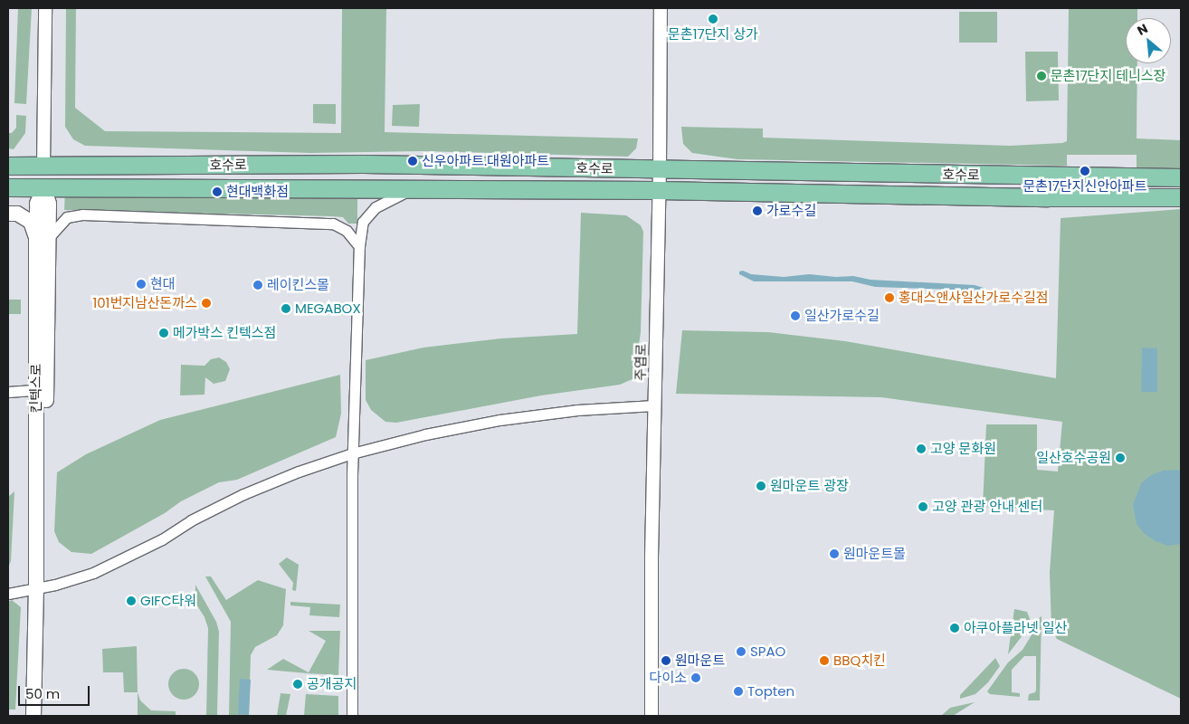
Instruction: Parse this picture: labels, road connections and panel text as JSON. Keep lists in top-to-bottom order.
{
  "streets": {
    "main road": ["호수로", "킨텍스로"],
    "street": ["주엽로"]
  },
  "crossings": [
    ["호수로", "주엽로"],
    ["호수로", "킨텍스로"]
  ],
  "places": [
    "문촌17단지 상가",
    "문촌17단지 테니스장",
    "신우아파트.대원아파트",
    "문촌17단지신안아파트",
    "현대백화점",
    "가로수길",
    "현대",
    "레이킨스몰",
    "홍대스앤샤일산가로수길점",
    "101번지남산돈까스",
    "MEGABOX",
    "일산가로수길",
    "메가박스 킨텍스점",
    "고양 문화원",
    "일산호수공원",
    "원마운트 광장",
    "고양 관광 안내 센터",
    "원마운트몰",
    "GIFC타워",
    "아쿠아플라넷 일산",
    "SPAO",
    "원마운트",
    "BBQ치킨",
    "다이소",
    "공개공지",
    "Topten"
  ],
  "scale_bar": "50 m",
  "north": "top left"
}
